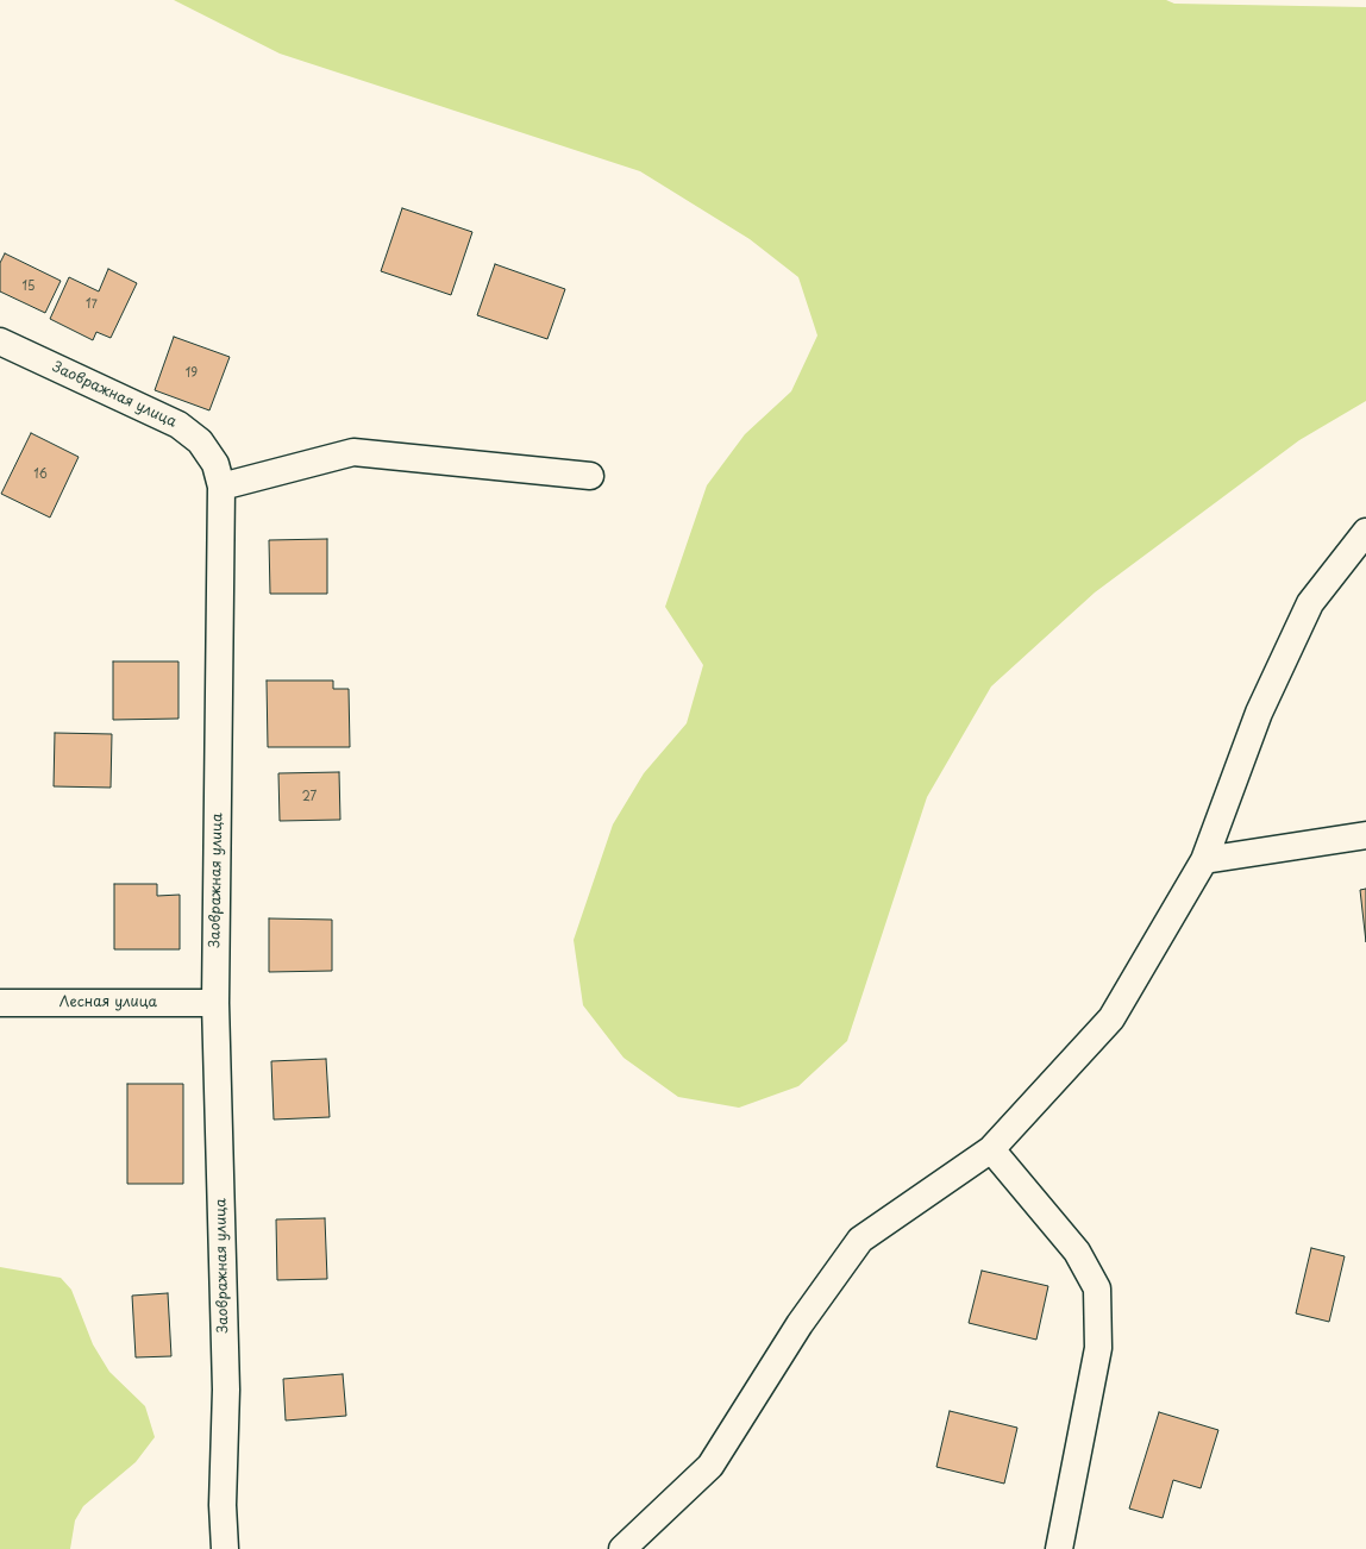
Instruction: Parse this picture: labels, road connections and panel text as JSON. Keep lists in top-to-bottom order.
{
  "streets": {
    "street": ["Заовражная улица", "Лесная улица"]
  },
  "crossings": [
    ["Заовражная улица", "Лесная улица"]
  ],
  "house_numbers": [
    "15",
    "17",
    "19",
    "16",
    "27"
  ]
}
